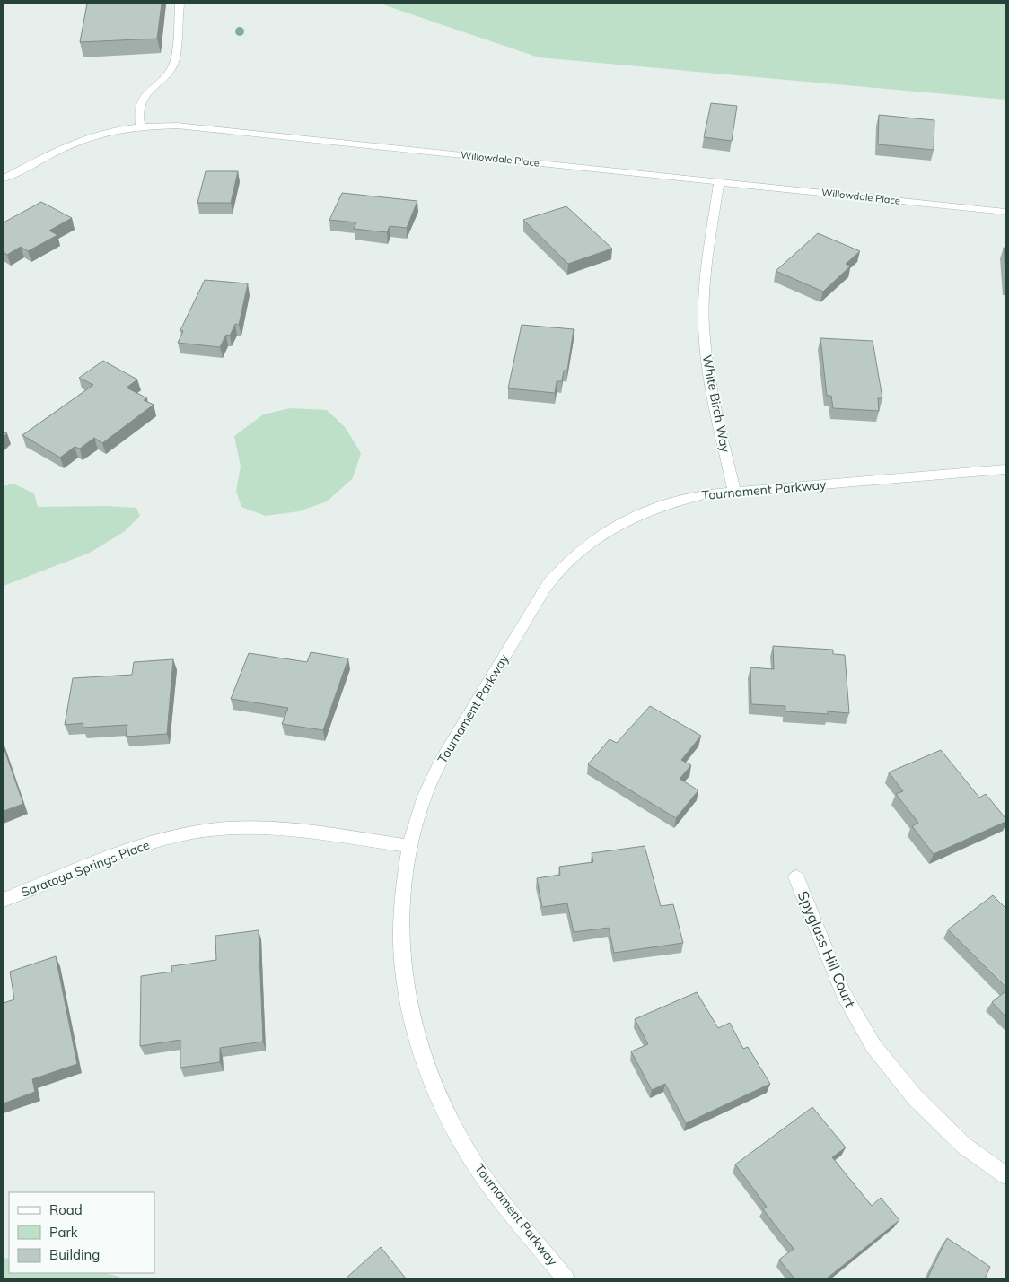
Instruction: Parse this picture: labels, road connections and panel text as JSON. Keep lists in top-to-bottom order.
{
  "streets": {
    "street": [
      "Willowdale Place",
      "White Birch Way",
      "Tournament Parkway",
      "Saratoga Springs Place",
      "Spyglass Hill Court"
    ]
  },
  "crossings": [
    ["Willowdale Place", "White Birch Way"],
    ["White Birch Way", "Tournament Parkway"],
    ["Tournament Parkway", "Saratoga Springs Place"]
  ],
  "legend": ["Road", "Park", "Building"]
}
